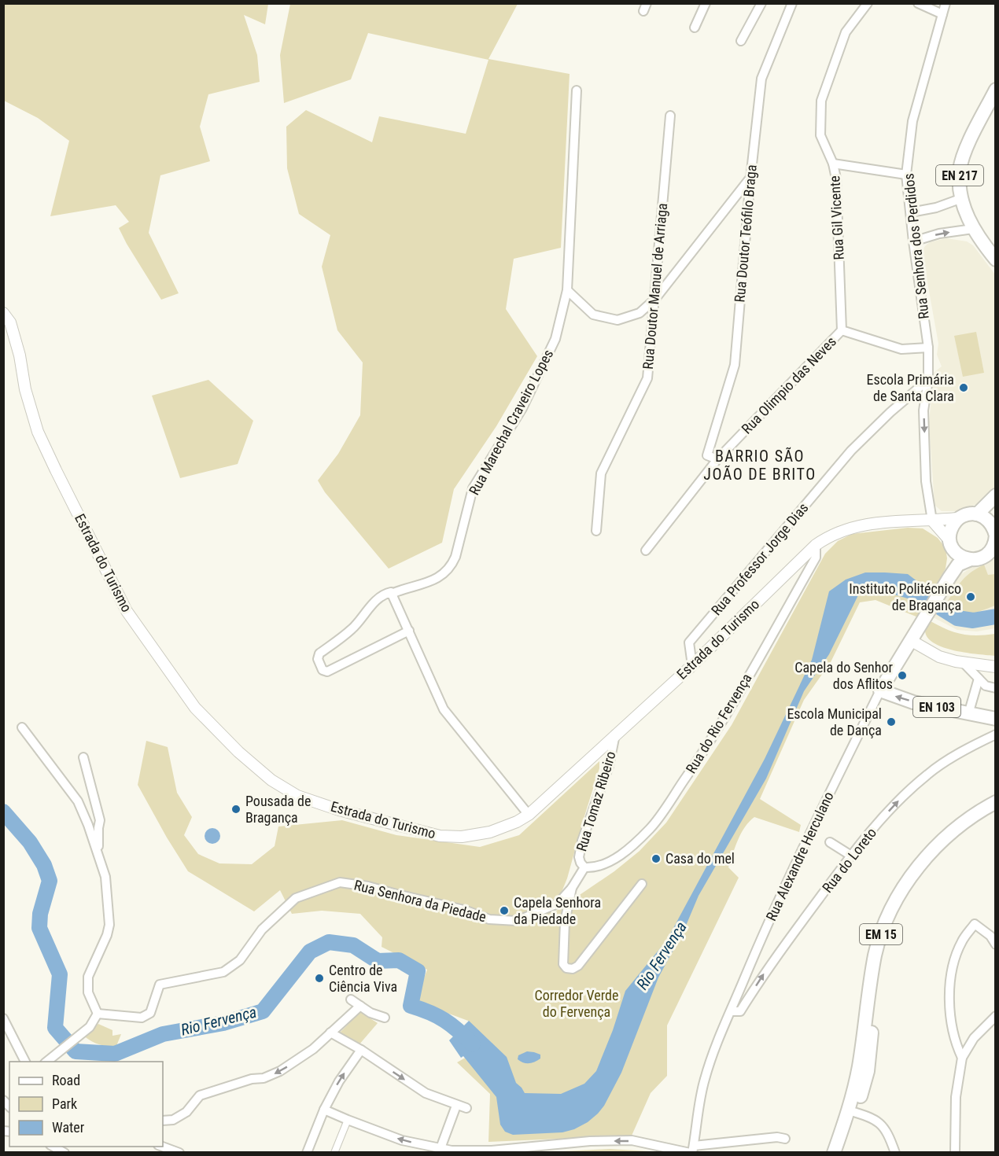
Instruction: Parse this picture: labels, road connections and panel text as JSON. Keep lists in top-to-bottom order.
{
  "streets": {
    "main road": [
      "EN 217",
      "EN 103",
      "Rua Alexandre Herculano",
      "EM 15"
    ],
    "street": [
      "Rua Gil Vicente",
      "Rua Doutor Teófilo Braga",
      "Rua Senhora dos Perdidos",
      "Rua Doutor Manuel de Arriaga",
      "Rua Olimpio das Neves",
      "Rua Marechal Craveiro Lopes",
      "Rua Professor Jorge Dias",
      "Estrada do Turismo",
      "Rua do Rio Fervença",
      "Rua Tomaz Ribeiro",
      "Rua do Loreto",
      "Rua Senhora da Piedade"
    ]
  },
  "crossings": [
    ["Rua Gil Vicente", "Rua Olimpio das Neves"],
    ["Rua Doutor Teófilo Braga", "Rua Olimpio das Neves"],
    ["Rua Senhora dos Perdidos", "Rua Professor Jorge Dias"],
    ["Rua Senhora dos Perdidos", "Estrada do Turismo"],
    ["Rua Professor Jorge Dias", "Estrada do Turismo"],
    ["Estrada do Turismo", "Rua do Rio Fervença"],
    ["Estrada do Turismo", "Rua Tomaz Ribeiro"],
    ["Estrada do Turismo", "Rua Alexandre Herculano"],
    ["EN 103", "Rua Alexandre Herculano"],
    ["Rua do Rio Fervença", "Rua Tomaz Ribeiro"],
    ["Rua Alexandre Herculano", "Rua do Loreto"]
  ],
  "one_way": ["Rua do Loreto"],
  "districts": ["BARRIO SÃO JOÃO DE BRITO"],
  "water": ["Rio Fervença"],
  "parks": ["Corredor Verde do Fervença"],
  "places": [
    "Escola Primária de Santa Clara",
    "Instituto Politécnico de Bragança",
    "Capela do Senhor dos Aflitos",
    "Escola Municipal de Dança",
    "Pousada de Bragança",
    "Casa do mel",
    "Capela Senhora da Piedade",
    "Centro de Ciência Viva"
  ],
  "legend": ["Road", "Park", "Water"]
}
